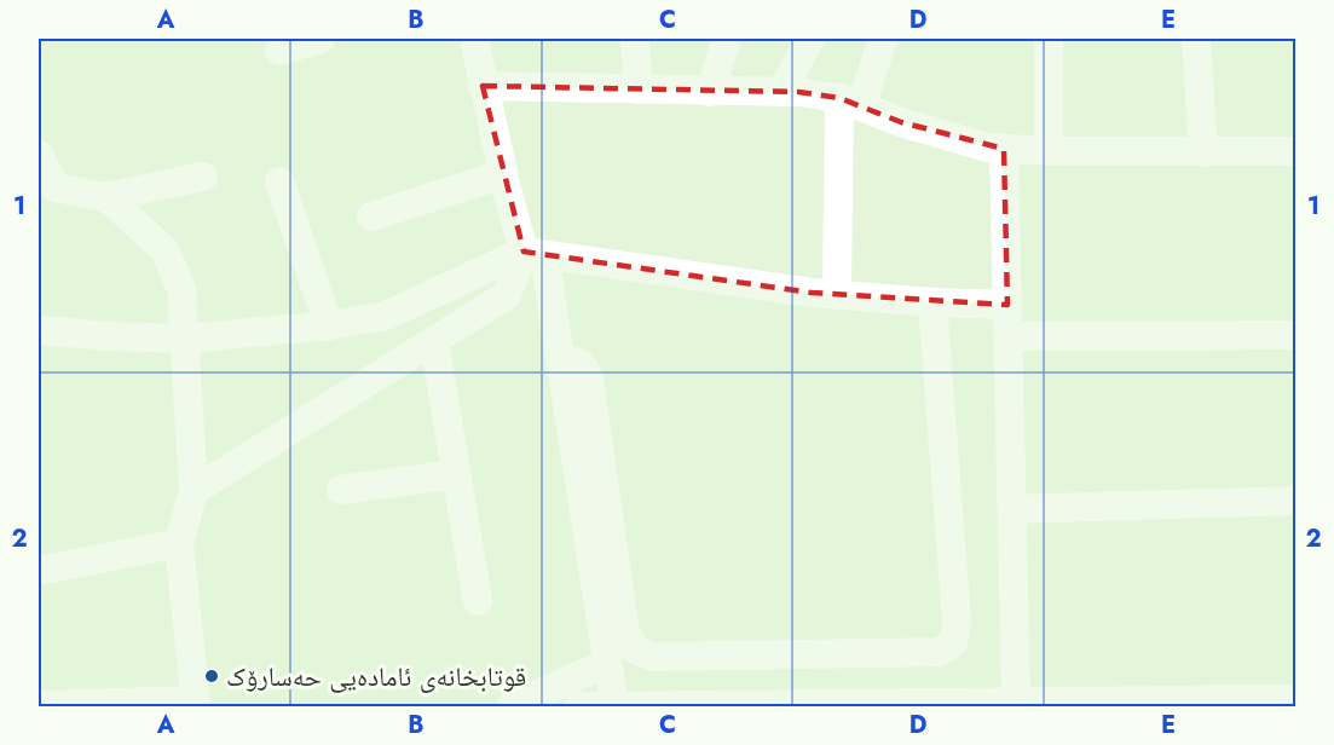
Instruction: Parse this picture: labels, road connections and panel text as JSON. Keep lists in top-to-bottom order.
{
  "places": ["قوتابخانەی ئامادەیی حەسارۆک"],
  "grid": {
    "columns": [
      "A",
      "B",
      "C",
      "D",
      "E"
    ],
    "rows": ["1", "2"]
  }
}
